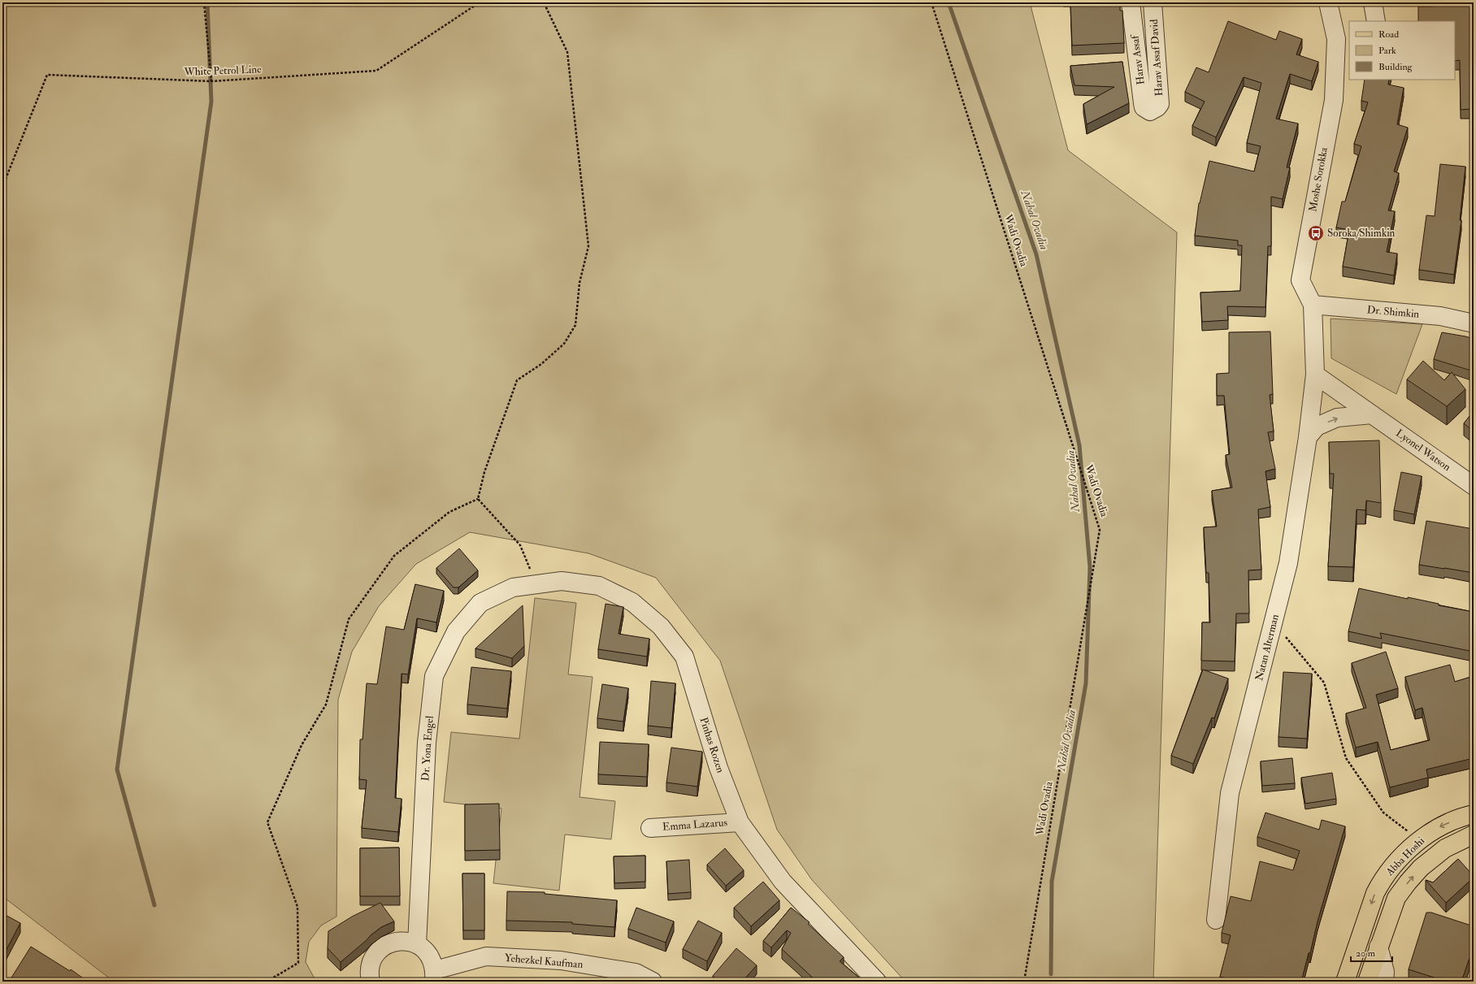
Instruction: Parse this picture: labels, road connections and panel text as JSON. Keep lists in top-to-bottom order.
{
  "streets": {
    "main road": ["Abba Hoshi"],
    "street": [
      "Harav Assaf David",
      "Harav Assaf",
      "Moshe Sorokka",
      "Dr. Shimkin",
      "Lyonel Watson",
      "Natan Alterman",
      "Pinhas Rozen",
      "Dr. Yona Engel",
      "Emma Lazarus",
      "Yehezkel Kaufman"
    ],
    "path": ["White Petrol Line", "Wadi Ovadia"]
  },
  "crossings": [
    ["Harav Assaf David", "Harav Assaf"],
    ["Moshe Sorokka", "Dr. Shimkin"],
    ["Moshe Sorokka", "Lyonel Watson"],
    ["Moshe Sorokka", "Natan Alterman"],
    ["Lyonel Watson", "Natan Alterman"],
    ["Pinhas Rozen", "Dr. Yona Engel"],
    ["Pinhas Rozen", "Emma Lazarus"]
  ],
  "water": ["Nahal Ovadia"],
  "places": {
    "bus stop": ["Soroka/Shimkin"]
  },
  "legend": ["Road", "Park", "Building"],
  "scale_bar": "20 m"
}
